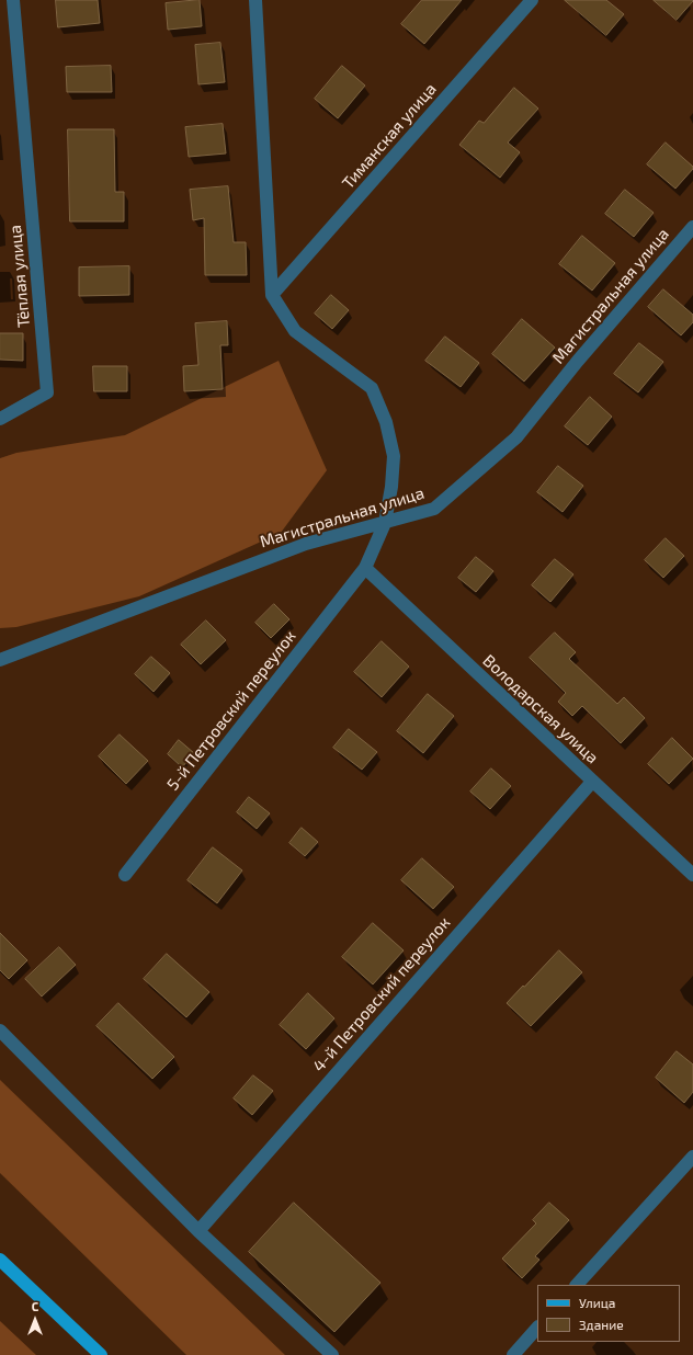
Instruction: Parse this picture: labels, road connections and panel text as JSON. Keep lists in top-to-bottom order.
{
  "streets": {
    "street": [
      "Тиманская улица",
      "Тёплая улица",
      "Магистральная улица",
      "Володарская улица",
      "5-й Петровский переулок",
      "4-й Петровский переулок"
    ]
  },
  "crossings": [
    ["Тиманская улица", "5-й Петровский переулок"],
    ["Магистральная улица", "5-й Петровский переулок"],
    ["Володарская улица", "5-й Петровский переулок"],
    ["Володарская улица", "4-й Петровский переулок"]
  ],
  "legend": ["Улица", "Здание"],
  "north": "top"
}
